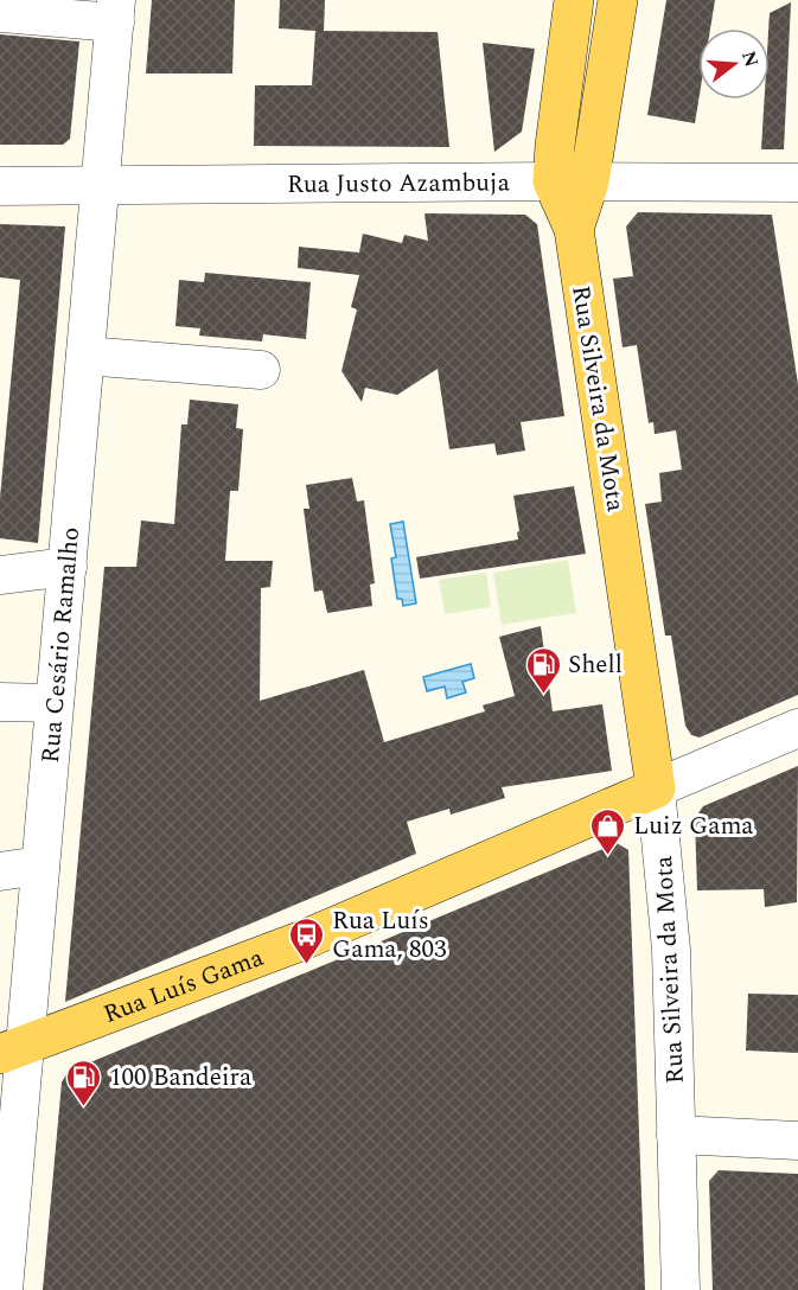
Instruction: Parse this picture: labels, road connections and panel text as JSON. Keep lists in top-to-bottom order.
{
  "streets": {
    "main road": ["Rua Silveira da Mota", "Rua Luís Gama"],
    "street": ["Rua Justo Azambuja", "Rua Cesário Ramalho"]
  },
  "crossings": [
    ["Rua Justo Azambuja", "Rua Silveira da Mota"],
    ["Rua Justo Azambuja", "Rua Cesário Ramalho"],
    ["Rua Silveira da Mota", "Rua Luís Gama"],
    ["Rua Cesário Ramalho", "Rua Luís Gama"]
  ],
  "places": {
    "fuel station": ["Shell", "100 Bandeira"],
    "shop": ["Luiz Gama"],
    "bus stop": ["Rua Luís Gama, 803"]
  },
  "north": "right"
}
